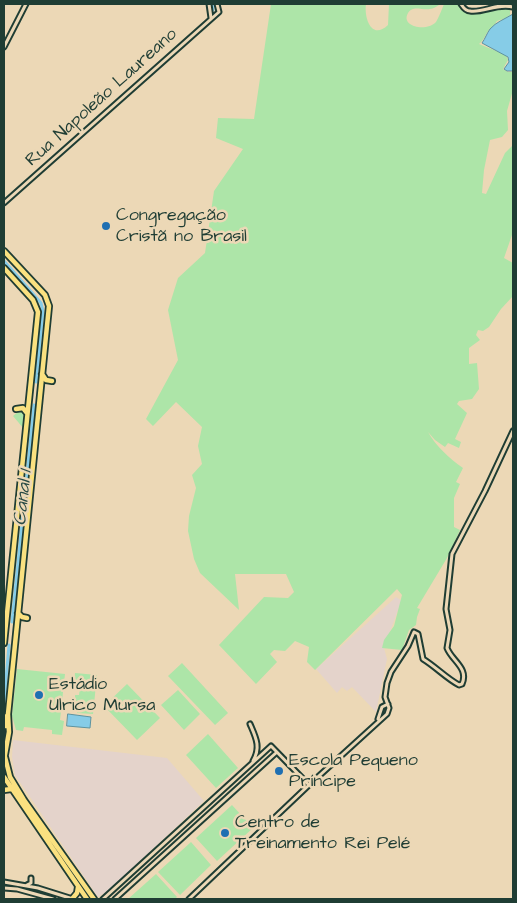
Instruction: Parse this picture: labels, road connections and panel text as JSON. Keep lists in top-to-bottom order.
{
  "streets": {
    "street": ["Rua Napoleão Laureano"]
  },
  "water": ["Canal 1"],
  "places": [
    "Congregação Cristã no Brasil",
    "Estádio Ulrico Mursa",
    "Escola Pequeno Príncipe",
    "Centro de Treinamento Rei Pelé"
  ]
}
